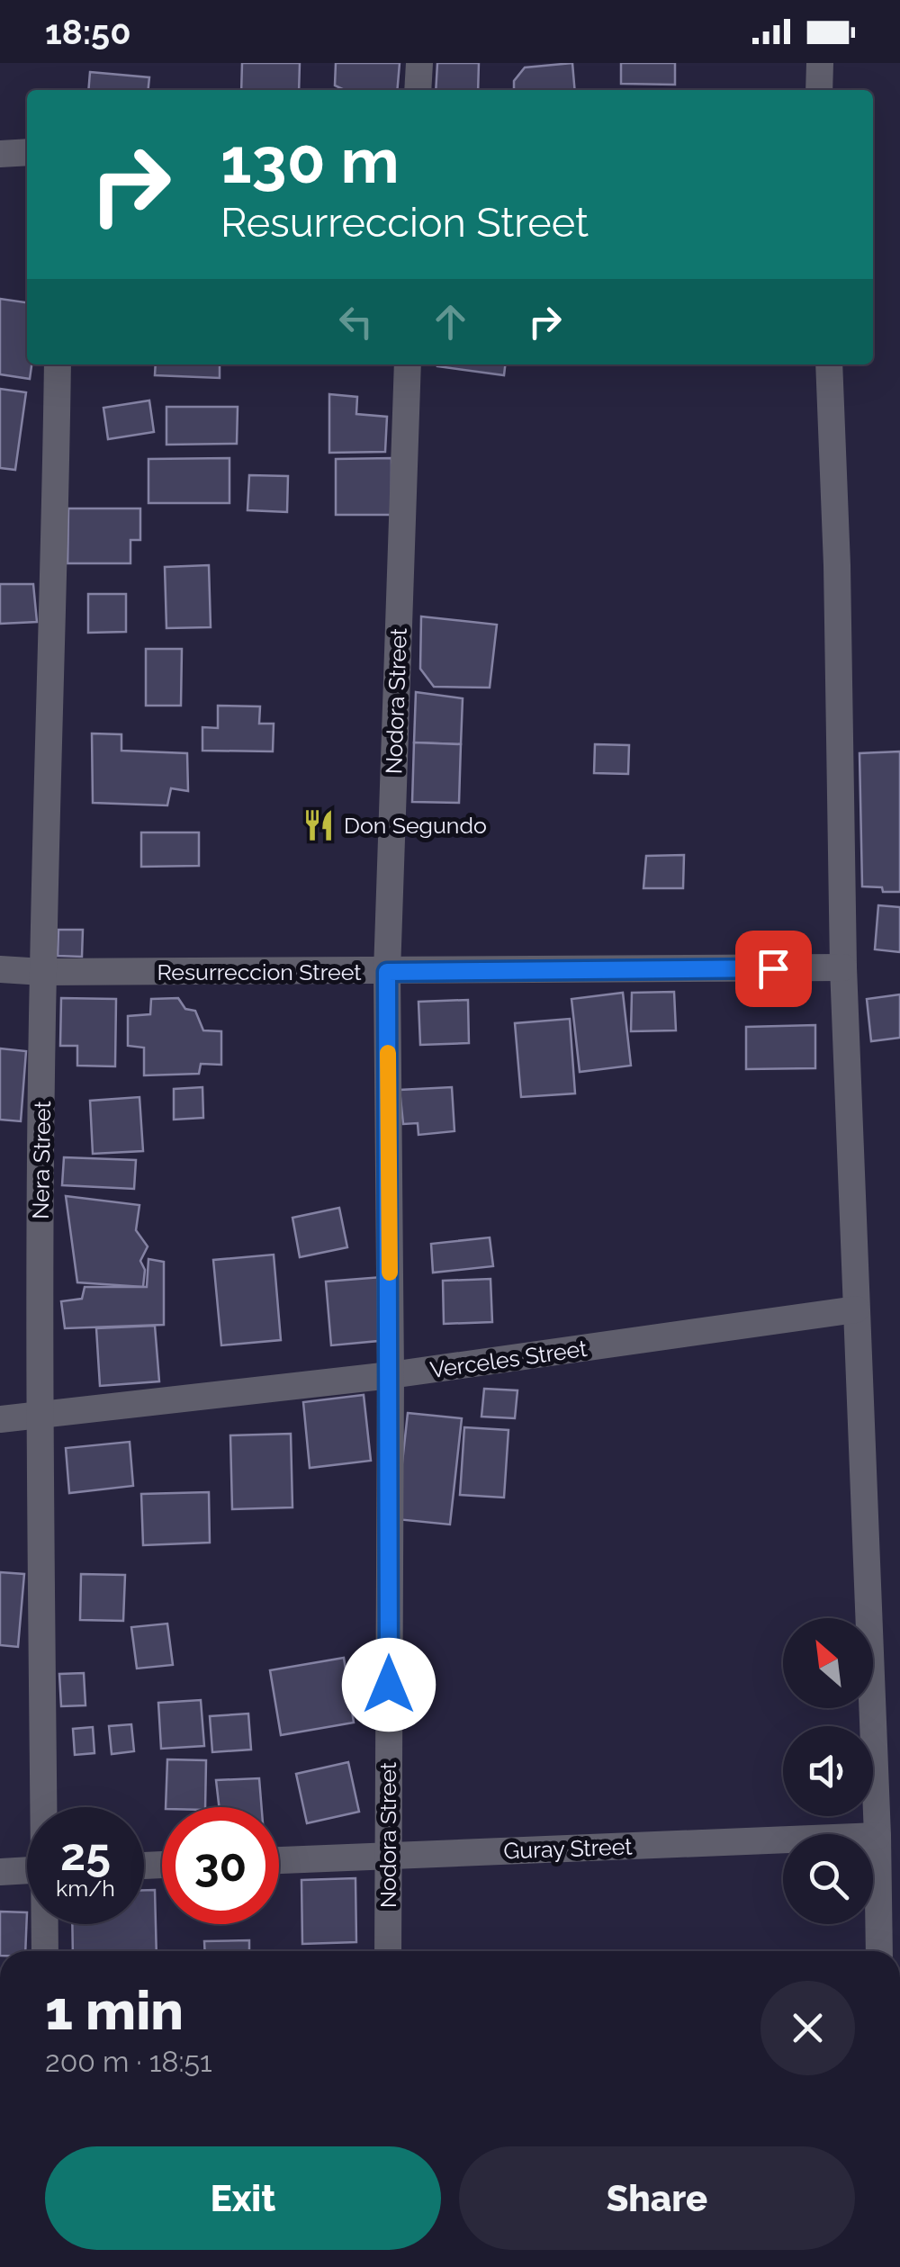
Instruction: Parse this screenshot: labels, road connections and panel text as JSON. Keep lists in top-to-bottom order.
{
  "streets": {
    "street": [
      "Nodora Street",
      "Resurreccion Street",
      "Nera Street",
      "Verceles Street",
      "Guray Street"
    ]
  },
  "crossings": [
    ["Nodora Street", "Resurreccion Street"],
    ["Nodora Street", "Verceles Street"],
    ["Nodora Street", "Guray Street"],
    ["Resurreccion Street", "Nera Street"],
    ["Nera Street", "Verceles Street"]
  ],
  "places": {
    "restaurant": ["Don Segundo"]
  },
  "north": "top left",
  "page": {
    "status": "18:50",
    "turn": ["130 m", "Resurreccion Street"],
    "speed": "25 km/h",
    "limit": "30",
    "heading": ["1 min", "200 m · 18:51"],
    "buttons": ["Exit", "Share"]
  }
}
